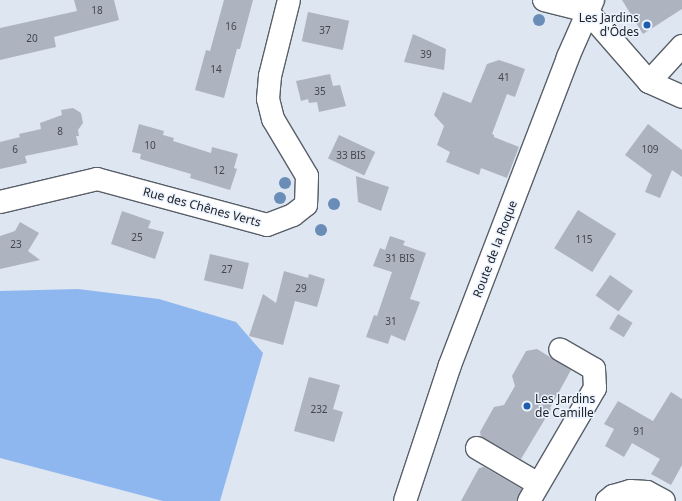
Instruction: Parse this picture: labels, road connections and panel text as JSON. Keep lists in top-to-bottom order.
{
  "streets": {
    "street": ["Rue des Chênes Verts", "Route de la Roque"]
  },
  "places": ["Les Jardins d'Ôdes", "Les Jardins de Camille"],
  "house_numbers": [
    "18",
    "16",
    "37",
    "20",
    "39",
    "14",
    "41",
    "35",
    "8",
    "10",
    "6",
    "109",
    "33 BIS",
    "12",
    "25",
    "115",
    "23",
    "31 BIS",
    "27",
    "29",
    "31",
    "232",
    "91"
  ]
}
